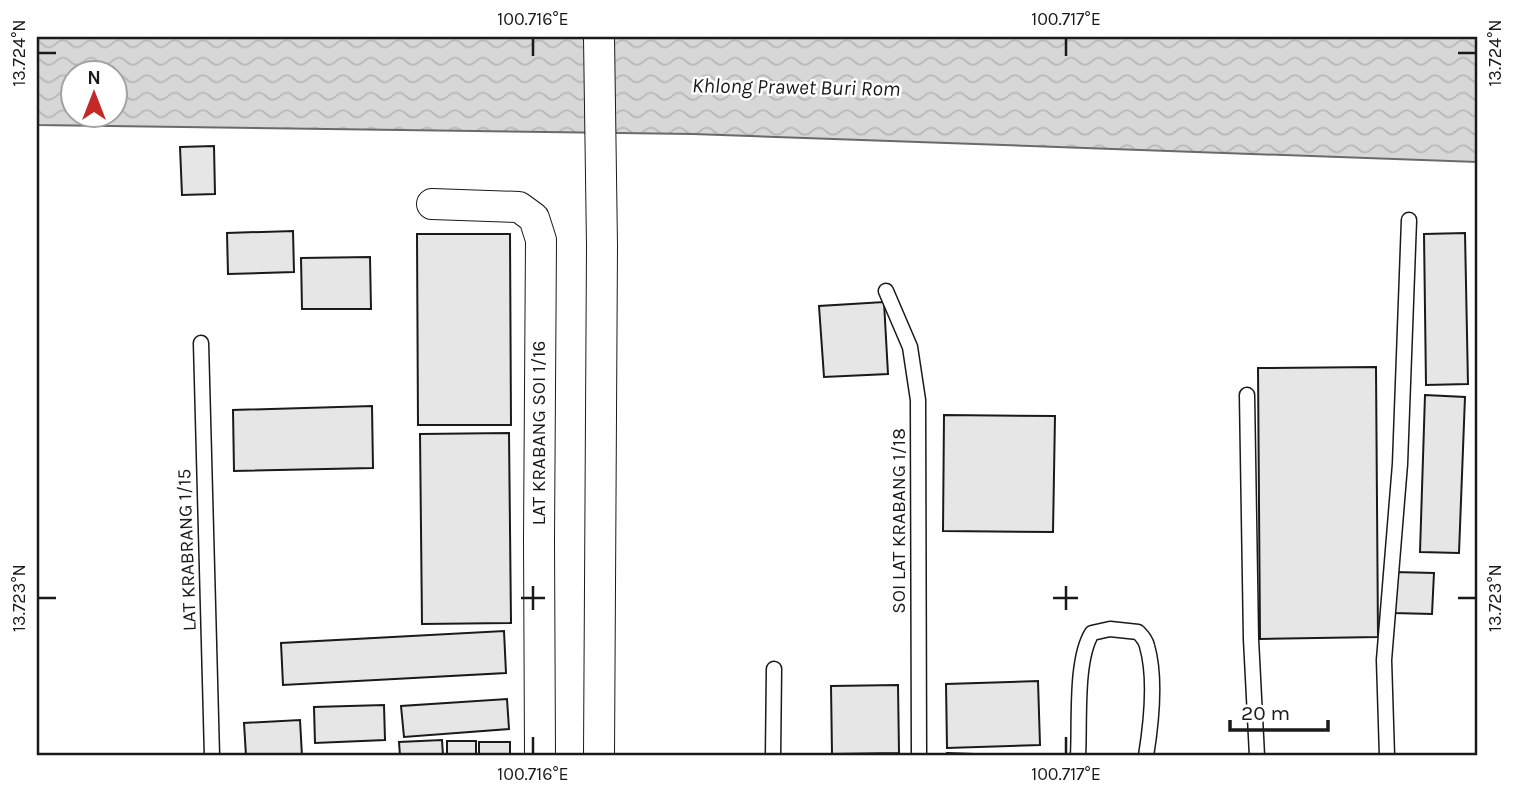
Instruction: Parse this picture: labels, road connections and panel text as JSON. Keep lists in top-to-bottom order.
{
  "streets": {
    "street": ["LAT KRABANG SOI 1/16"],
    "lane": ["SOI LAT KRABANG 1/18", "LAT KRABRANG 1/15"]
  },
  "water": ["Khlong Prawet Buri Rom"],
  "scale_bar": "20 m",
  "north": "top",
  "coordinates": [
    "100.716°E",
    "100.717°E",
    "13.724°N",
    "13.723°N"
  ]
}
